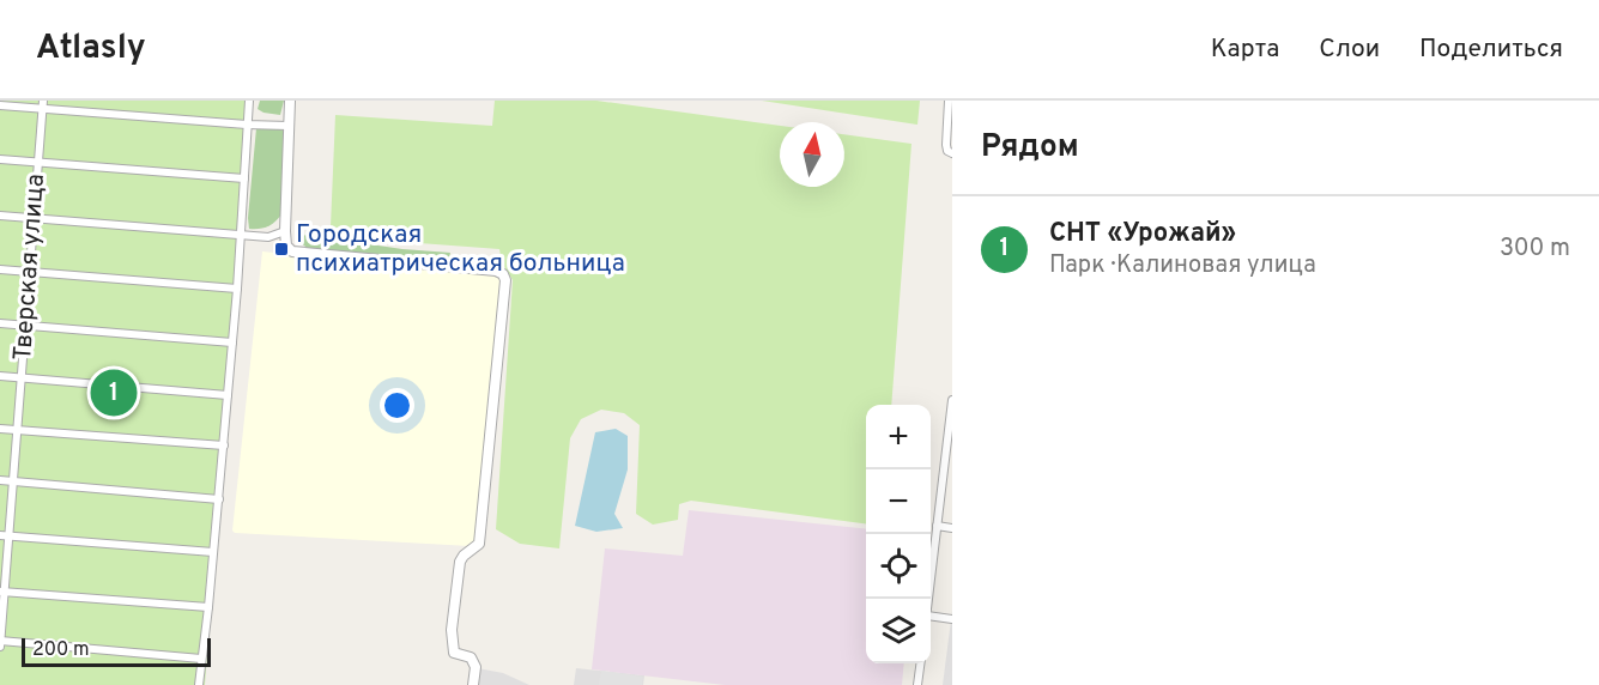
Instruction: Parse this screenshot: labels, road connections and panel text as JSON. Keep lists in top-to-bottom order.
{
  "streets": {
    "street": ["Тверская улица"]
  },
  "places": {
    "transit": ["Городская психиатрическая больница"]
  },
  "scale_bar": "200 m",
  "north": "top",
  "page": {
    "header": "Atlasly",
    "nav": ["Карта", "Слои", "Поделиться"],
    "heading": "Рядом",
    "list": [
      {
        "mark": "1",
        "name": "СНТ «Урожай»",
        "note": "Парк · Калиновая улица",
        "value": "300 m"
      }
    ],
    "pins": "1",
    "map_buttons": ["+", "−"],
    "scale": "200 m"
  }
}
